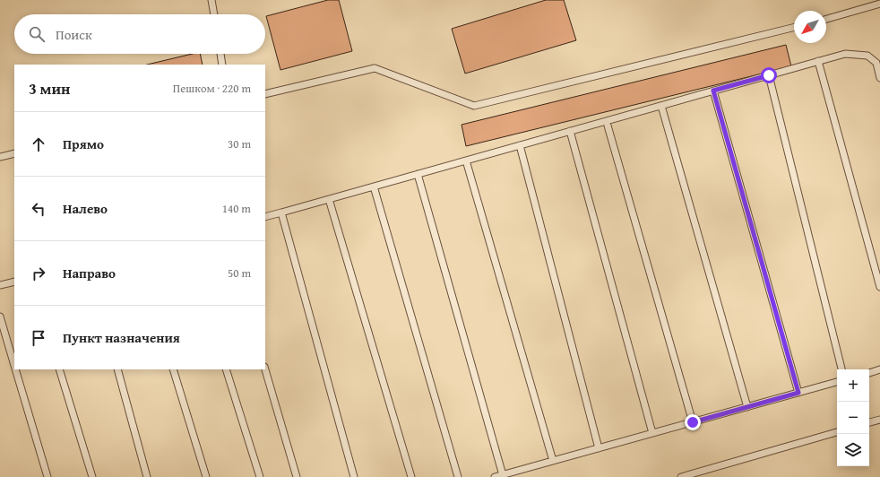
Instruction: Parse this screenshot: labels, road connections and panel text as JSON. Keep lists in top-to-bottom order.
{
  "north": "bottom left",
  "page": {
    "search": "Поиск",
    "heading": ["3 мин", "Пешком · 220 m"],
    "list": [
      ["Прямо", "30 m"],
      ["Налево", "140 m"],
      ["Направо", "50 m"],
      "Пункт назначения"
    ],
    "map_buttons": ["+", "−"]
  }
}
